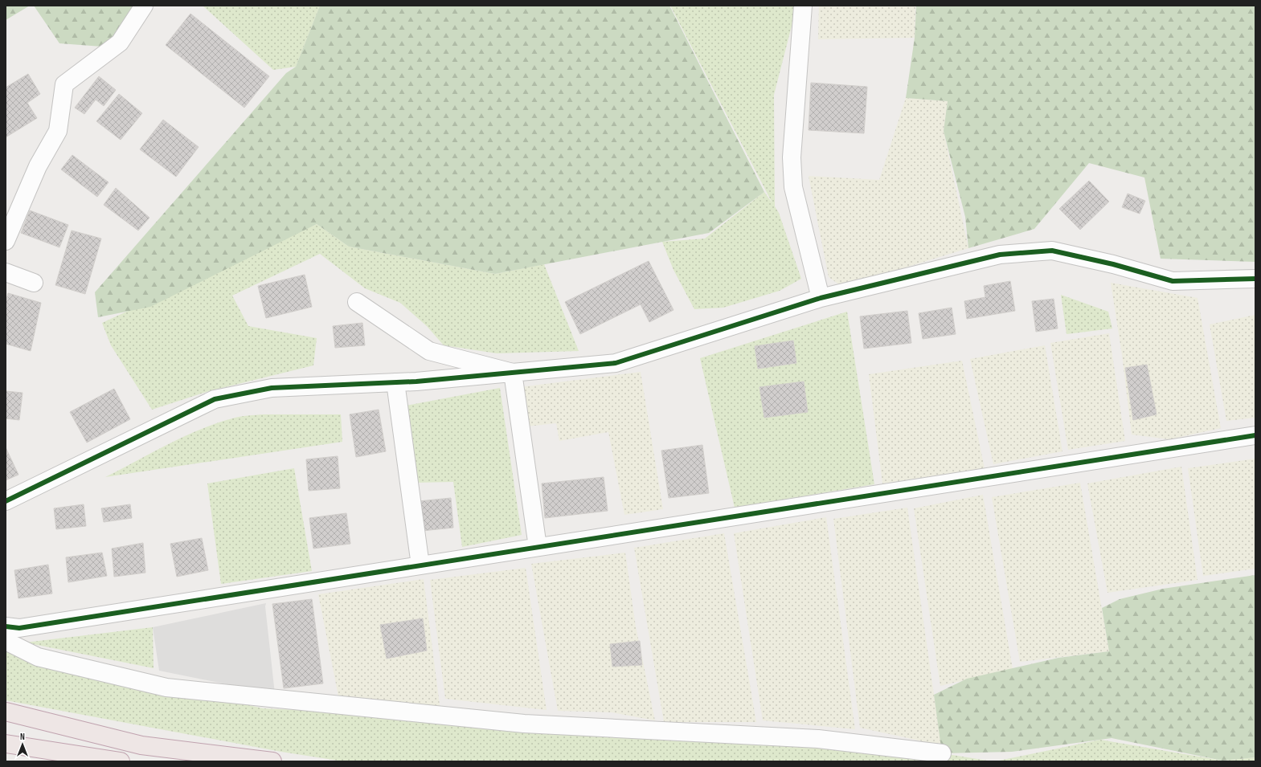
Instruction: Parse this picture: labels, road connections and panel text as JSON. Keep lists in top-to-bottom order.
{
  "north": "top"
}
